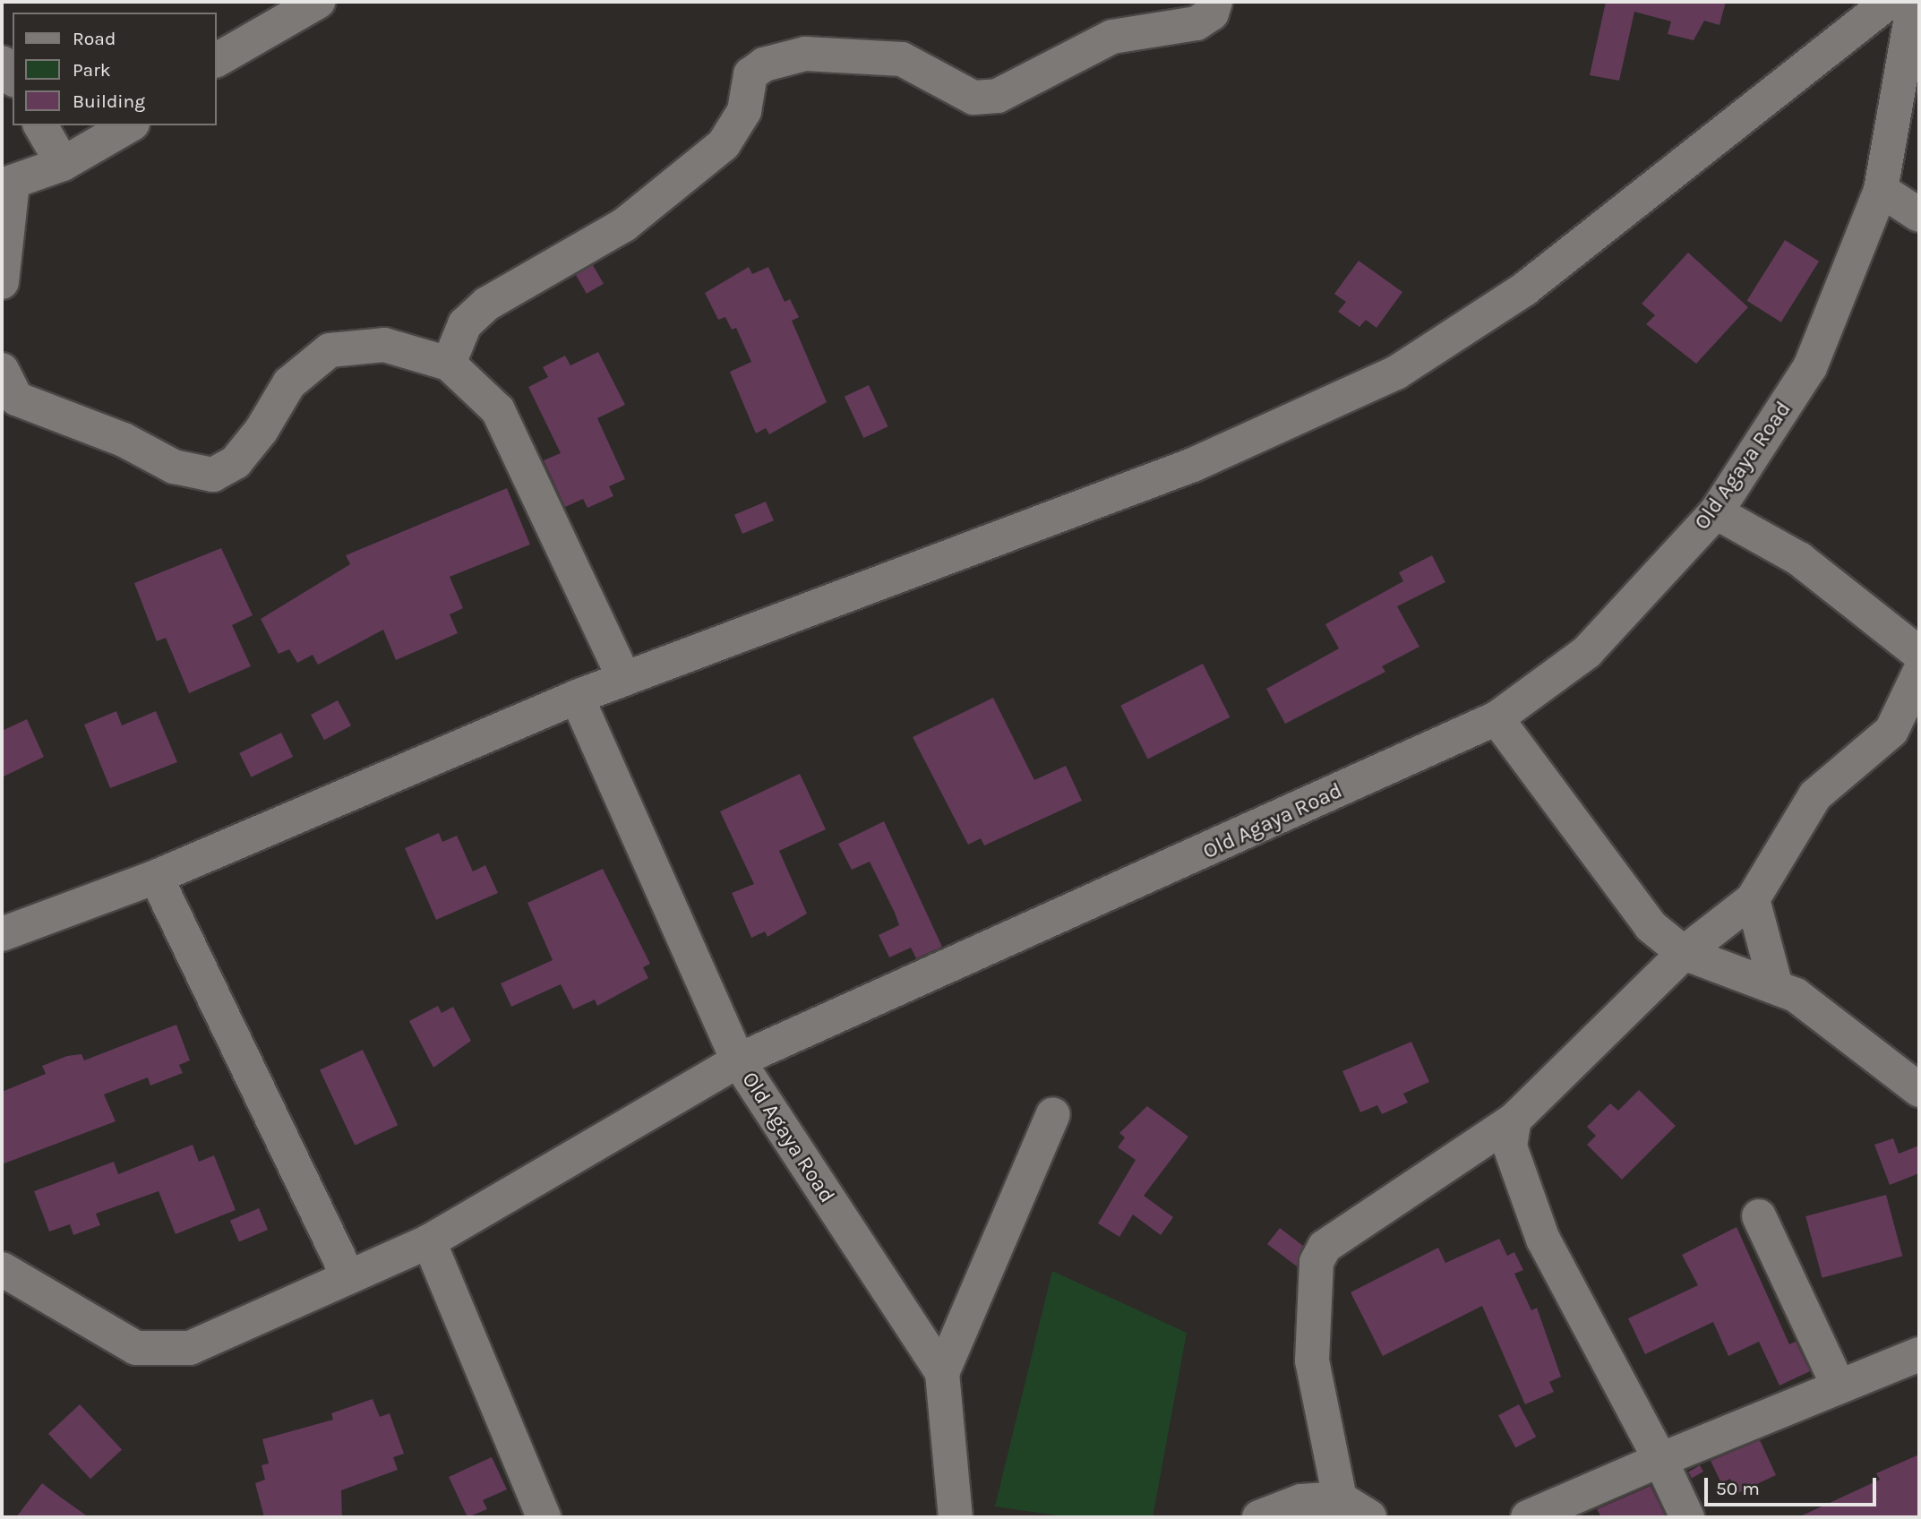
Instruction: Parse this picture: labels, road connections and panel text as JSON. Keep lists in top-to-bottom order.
{
  "streets": {
    "street": ["Old Agaya Road"]
  },
  "legend": ["Road", "Park", "Building"],
  "scale_bar": "50 m"
}
